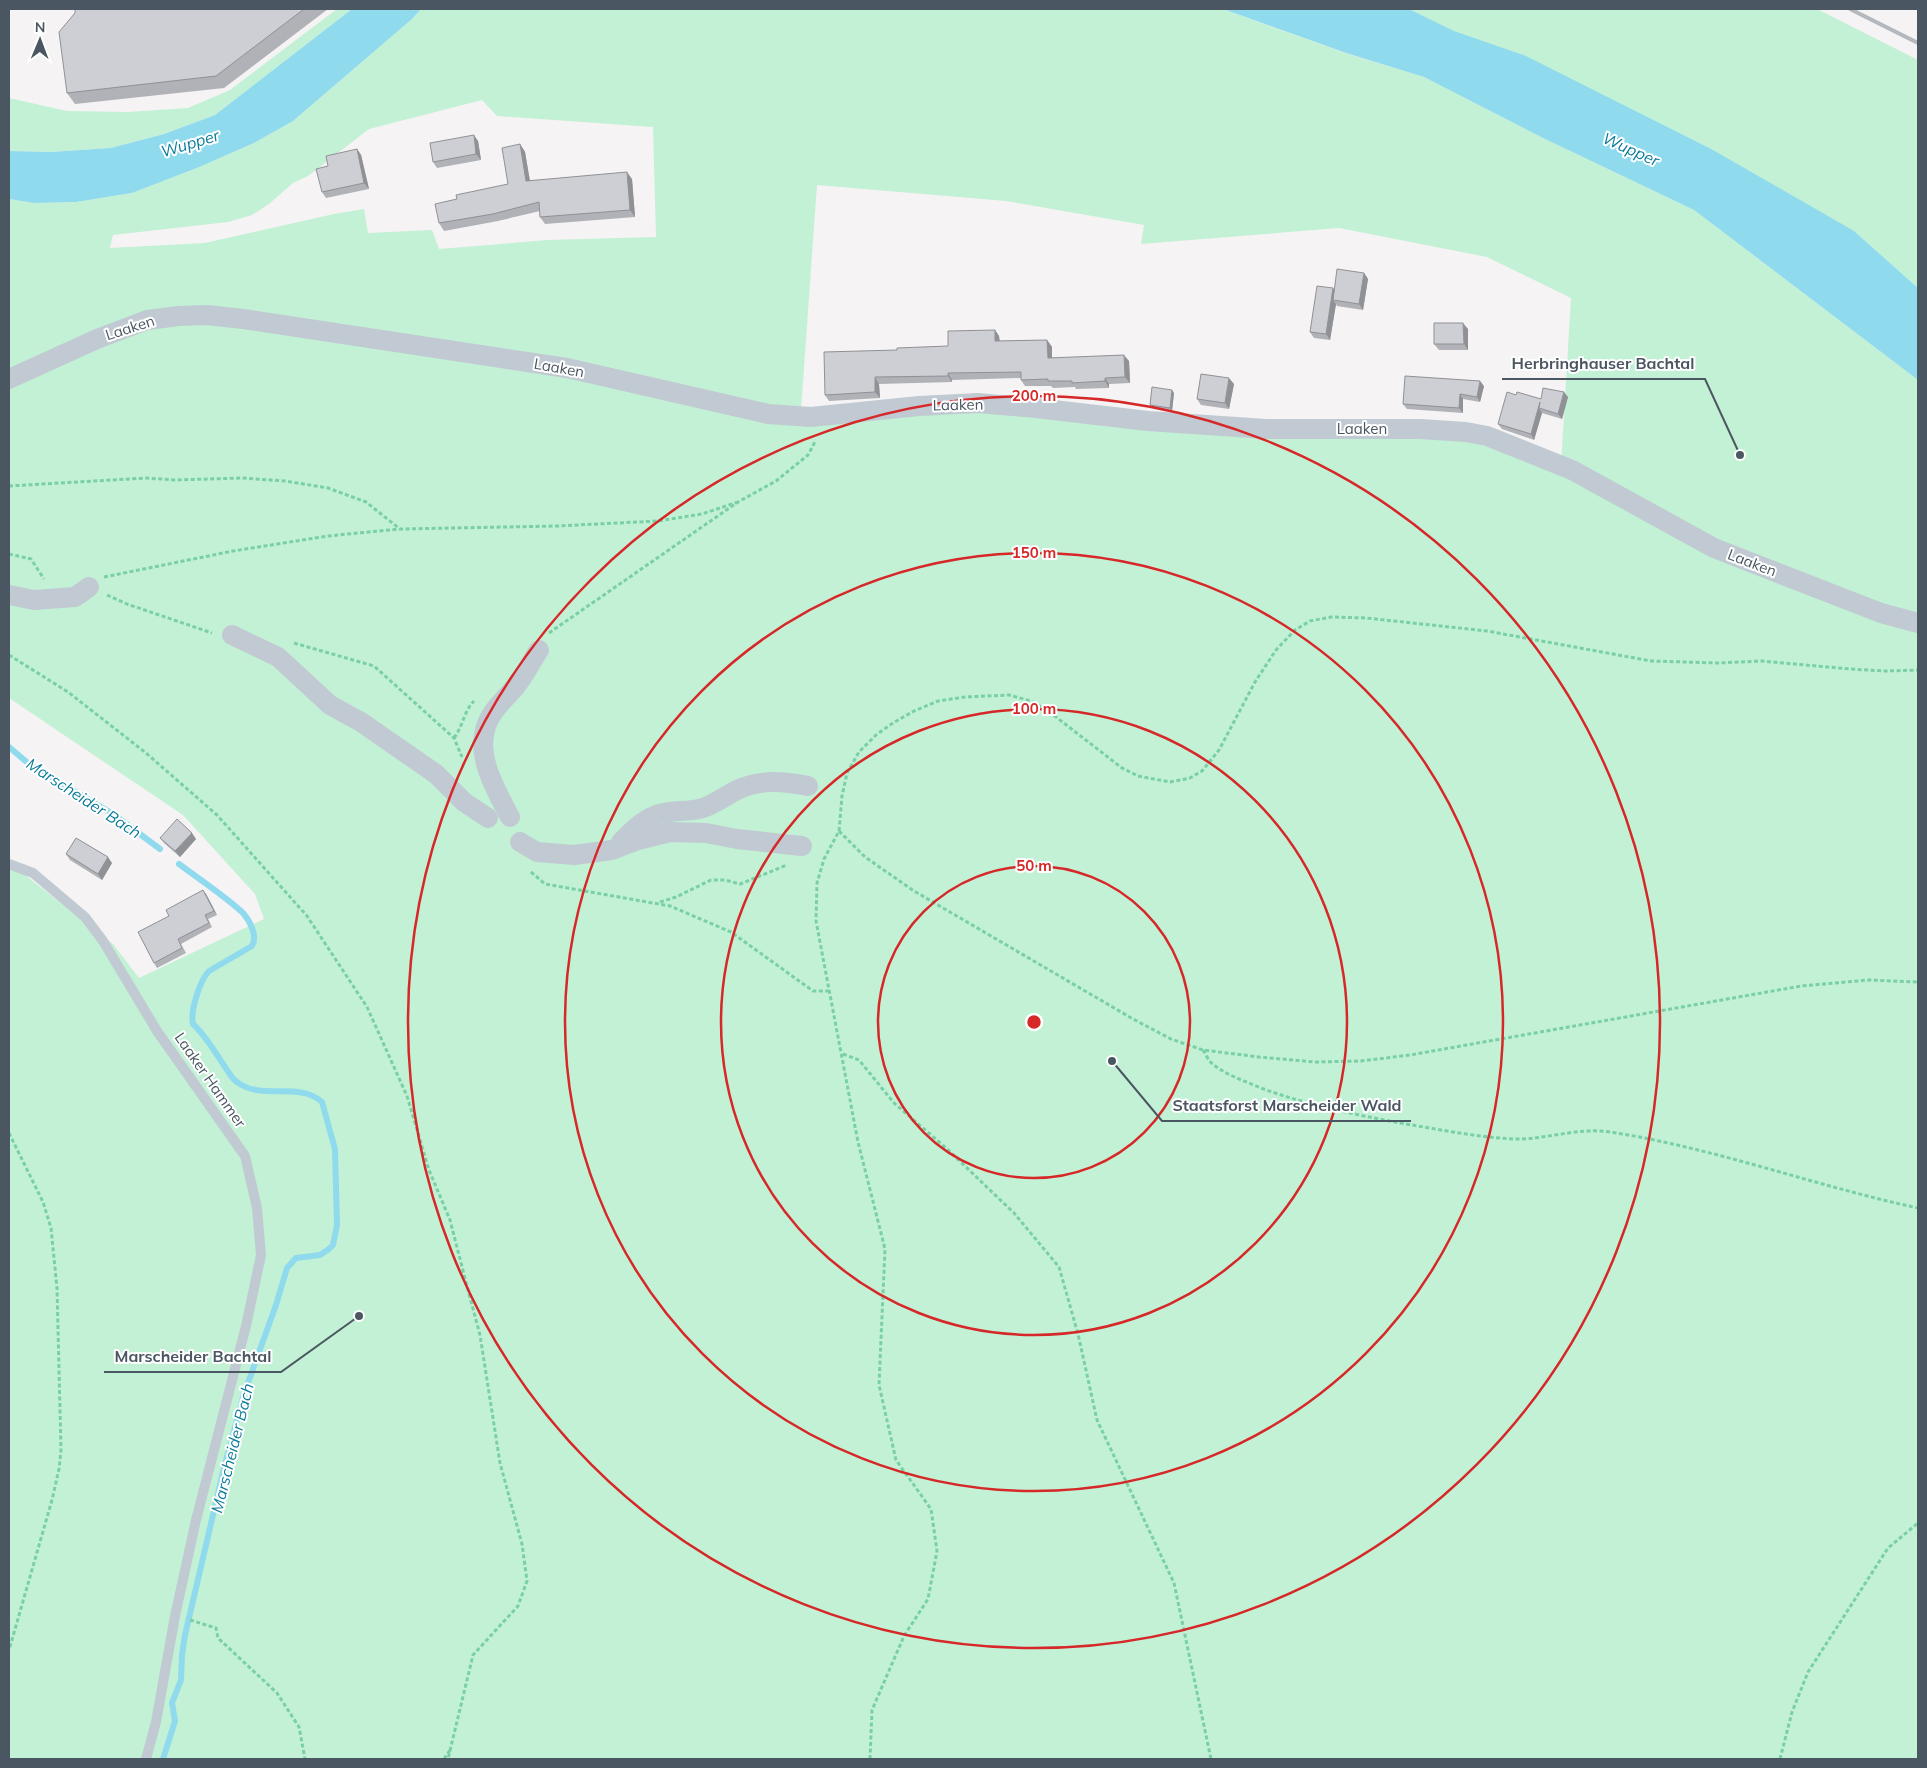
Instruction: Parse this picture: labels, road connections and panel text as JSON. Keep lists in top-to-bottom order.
{
  "streets": {
    "street": ["Laaken"],
    "lane": ["Laaker Hammer"]
  },
  "water": ["Wupper", "Marscheider Bach"],
  "places": ["Herbringhauser Bachtal", "Staatsforst Marscheider Wald", "Marscheider Bachtal"],
  "north": "top",
  "rings": [
    "200 m",
    "150 m",
    "100 m",
    "50 m"
  ]
}
